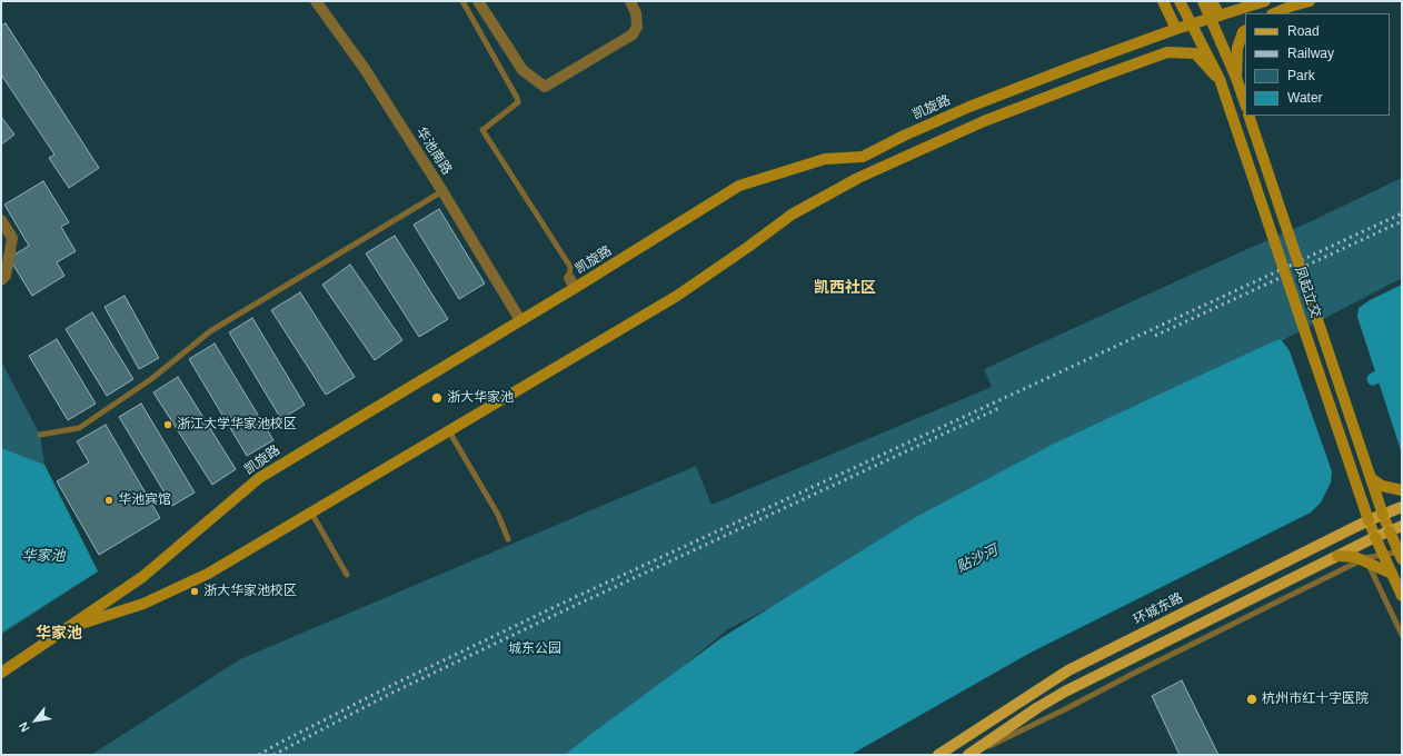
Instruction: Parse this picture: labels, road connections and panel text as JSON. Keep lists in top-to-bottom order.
{
  "streets": {
    "main road": ["凯旋路", "凤起立交", "环城东路"],
    "street": ["华池南路"]
  },
  "crossings": [
    ["凯旋路", "华池南路"],
    ["凤起立交", "环城东路"]
  ],
  "districts": ["凯西社区", "华家池"],
  "water": ["华家池", "贴沙河"],
  "parks": ["城东公园"],
  "places": [
    "浙大华家池",
    "浙江大学华家池校区",
    "华池宾馆",
    "浙大华家池校区",
    "杭州市红十字医院"
  ],
  "legend": [
    "Road",
    "Railway",
    "Park",
    "Water"
  ],
  "north": "bottom left"
}
